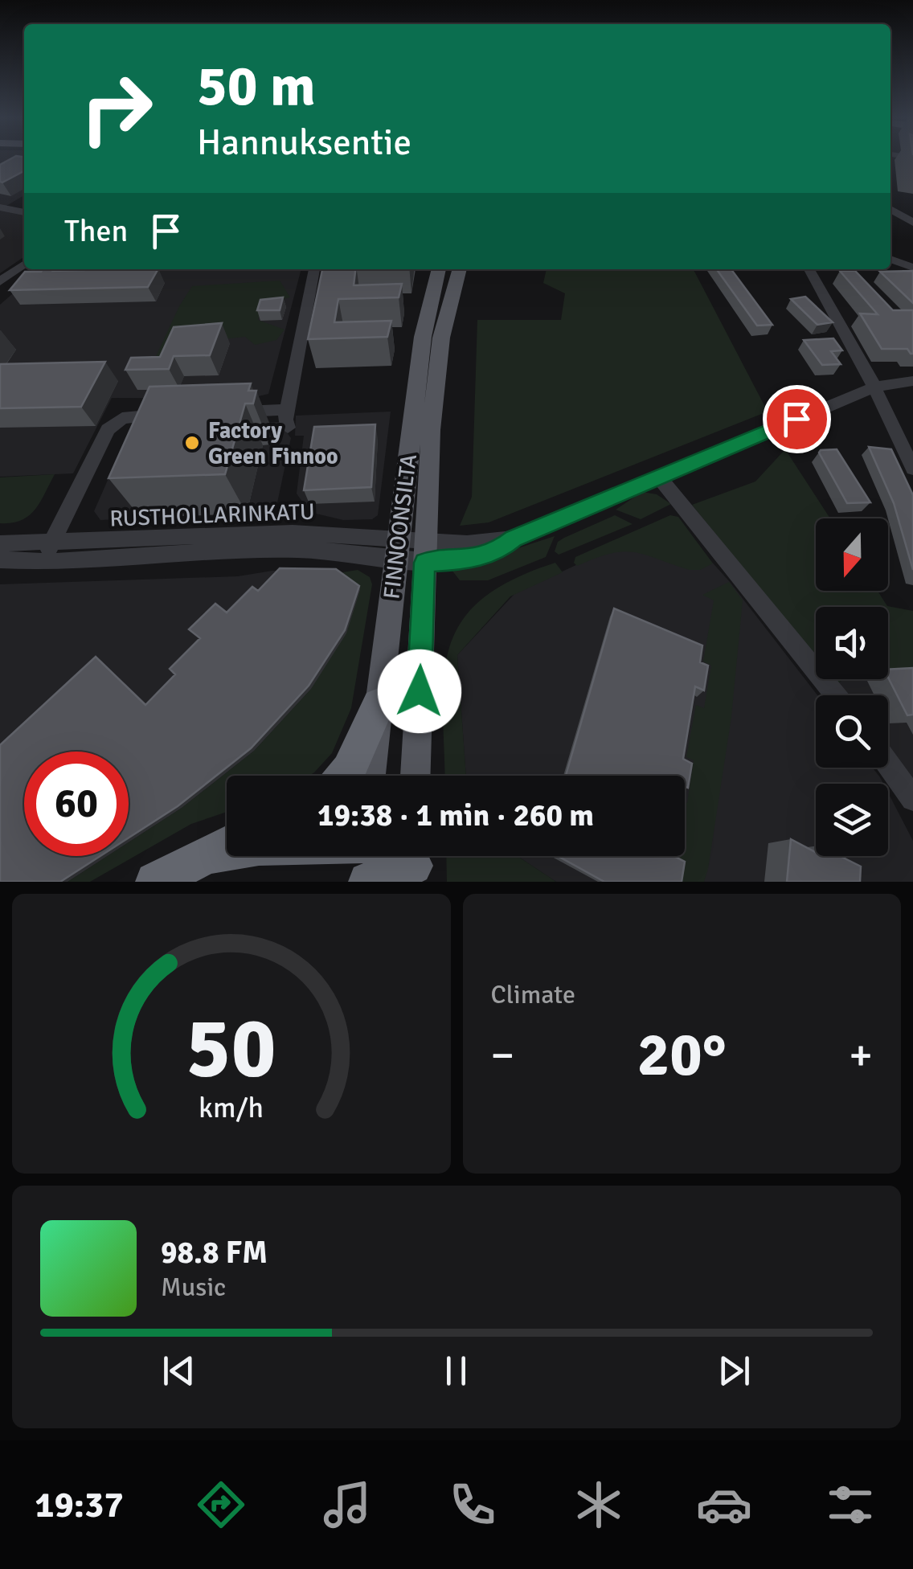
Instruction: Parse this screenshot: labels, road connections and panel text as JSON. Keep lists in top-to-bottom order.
{
  "streets": {
    "main road": ["FINNOONSILTA"],
    "street": ["RUSTHOLLARINKATU"]
  },
  "crossings": [
    ["RUSTHOLLARINKATU", "FINNOONSILTA"]
  ],
  "places": ["Factory Green Finnoo"],
  "north": "bottom",
  "page": {
    "turn": ["50 m", "Hannuksentie"],
    "then": "Then",
    "limit": "60",
    "trip": "19:38 · 1 min · 260 m",
    "tile": "Climate",
    "heat": ["−", "20°", "+"],
    "song": ["98.8 FM", "Music"],
    "tabs": "19:37",
    "gauge": ["50", "km/h"]
  }
}
